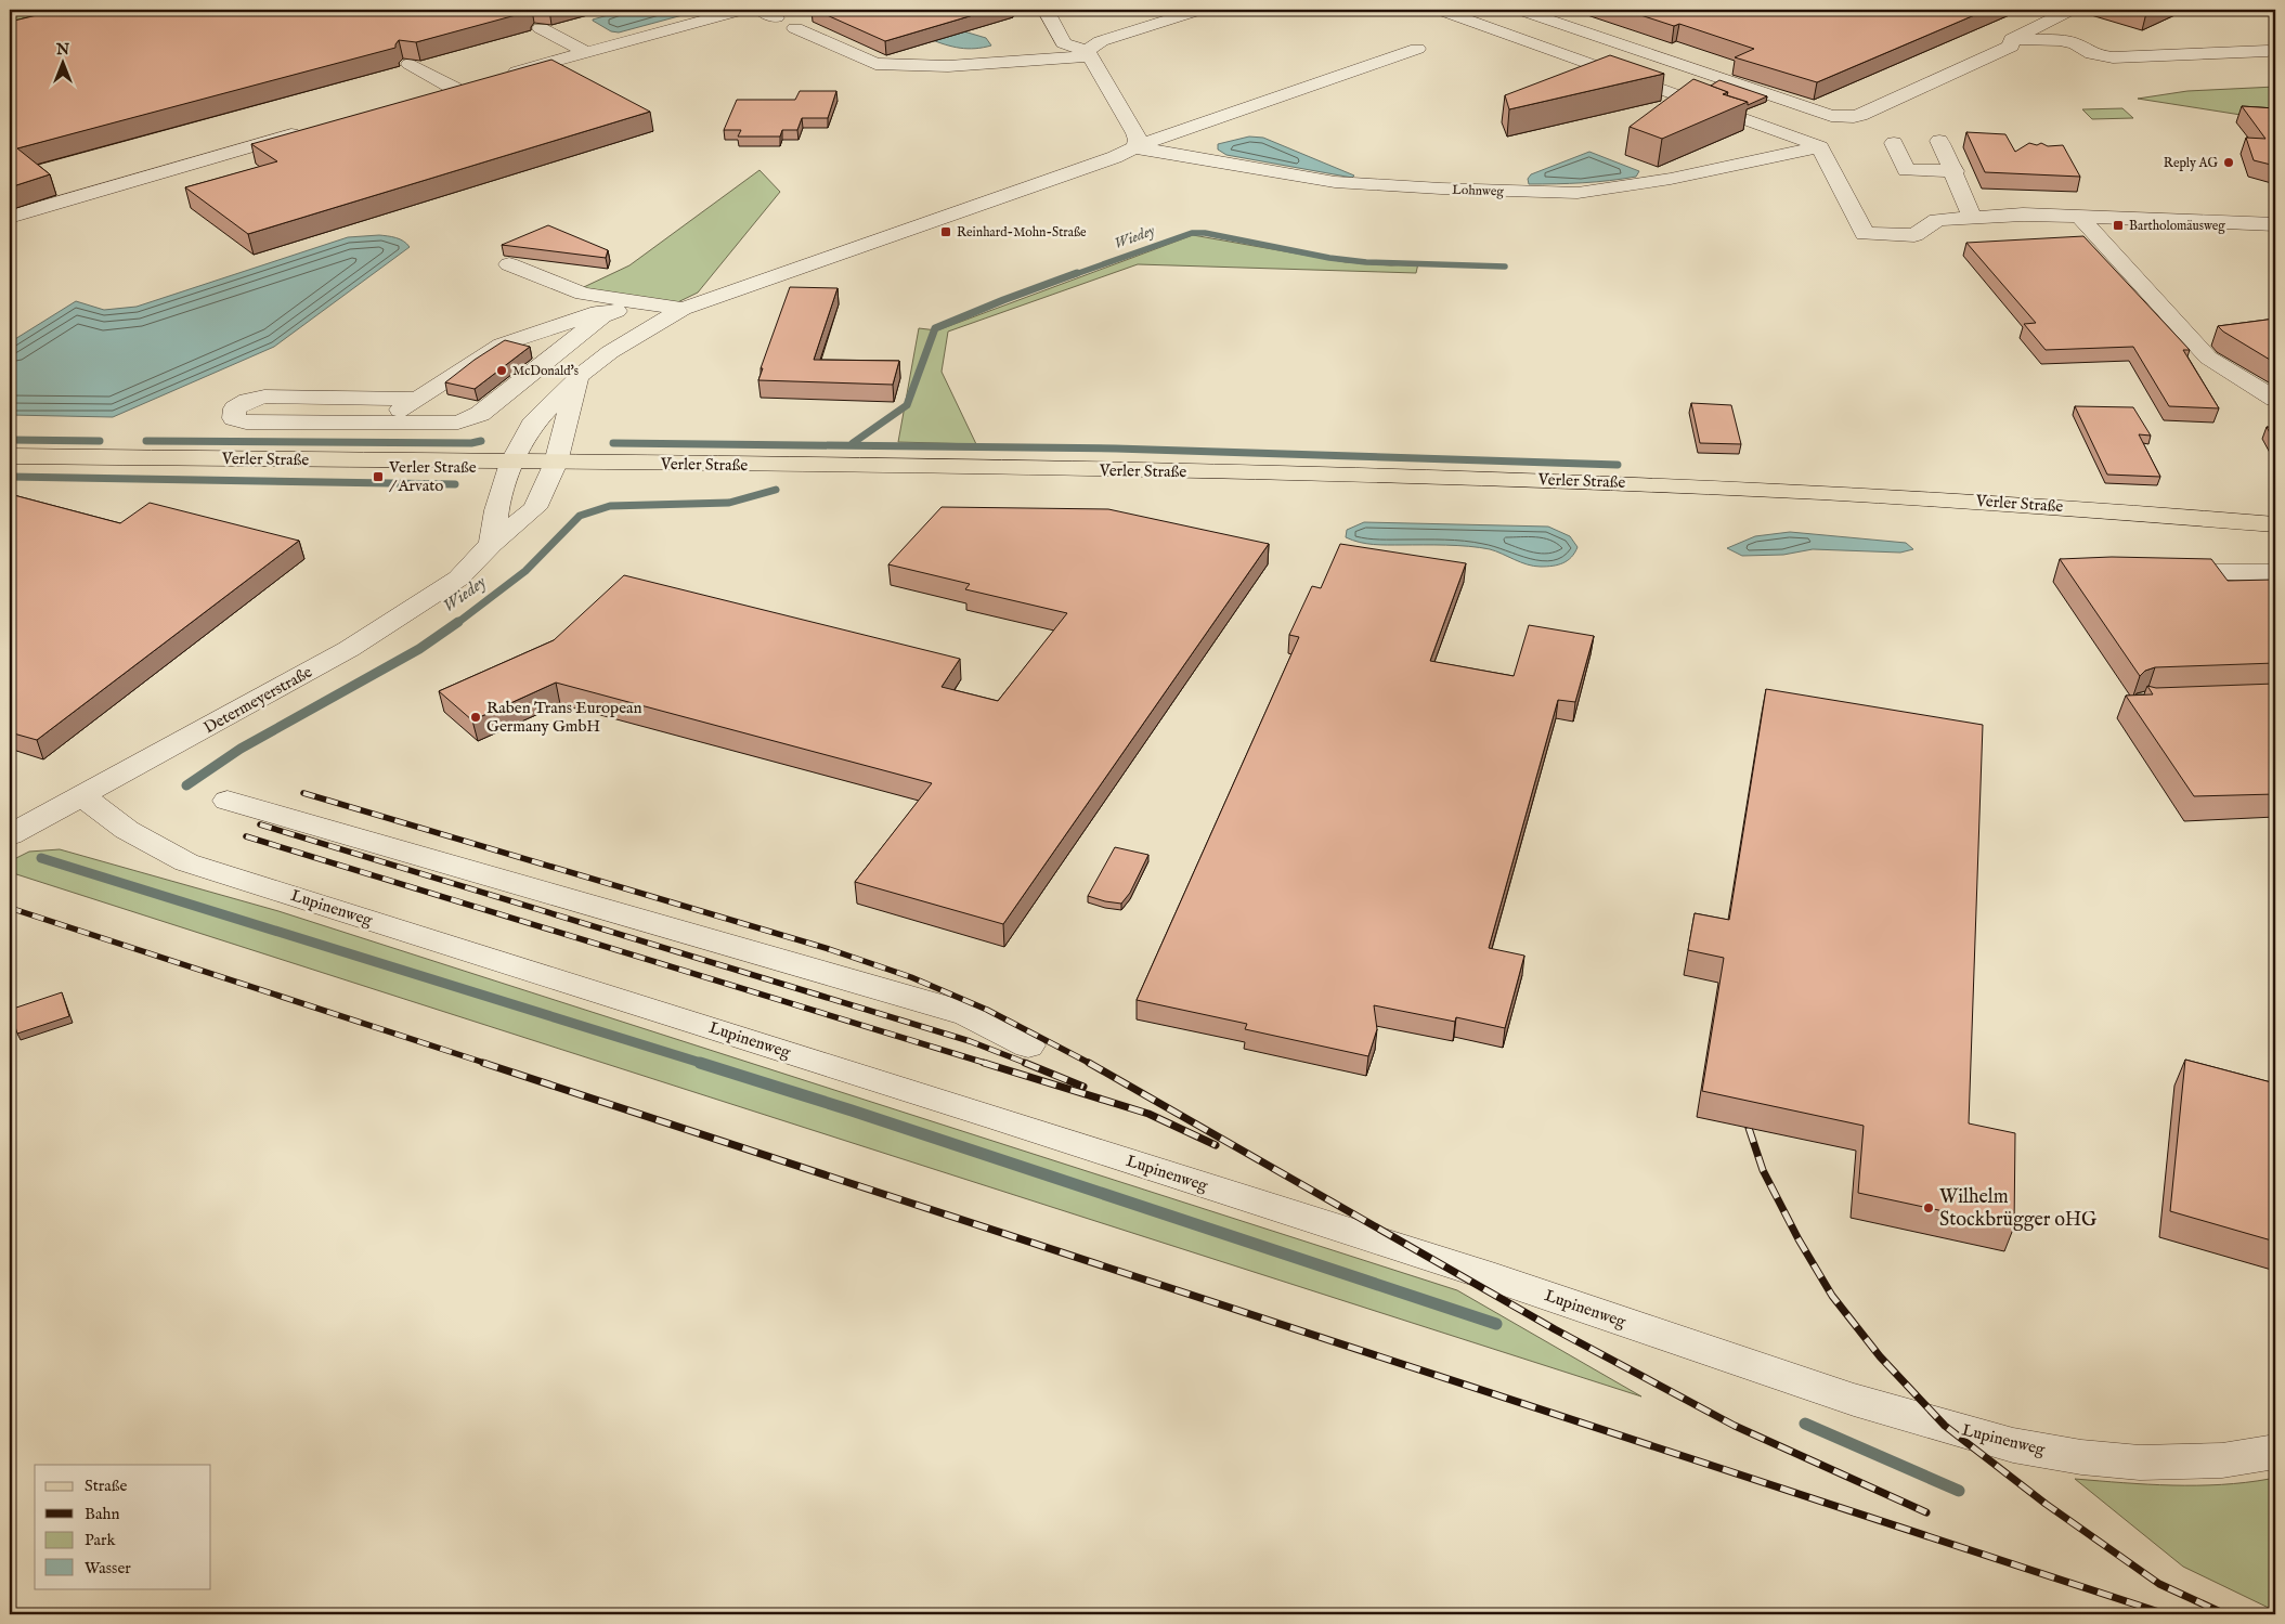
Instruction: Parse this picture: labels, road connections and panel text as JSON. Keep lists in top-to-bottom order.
{
  "streets": {
    "main road": ["Verler Straße"],
    "street": ["Lohnweg", "Determeyerstraße", "Lupinenweg"]
  },
  "crossings": [
    ["Verler Straße", "Determeyerstraße"],
    ["Determeyerstraße", "Lupinenweg"]
  ],
  "water": ["Wiedey"],
  "places": {
    "other": [
      "Reply AG",
      "McDonald's",
      "Raben Trans European Germany GmbH",
      "Wilhelm Stockbrügger oHG"
    ],
    "transit": ["Bartholomäusweg", "Reinhard-Mohn-Straße", "Verler Straße / Arvato"]
  },
  "legend": [
    "Straße",
    "Bahn",
    "Park",
    "Wasser"
  ],
  "north": "top"
}
